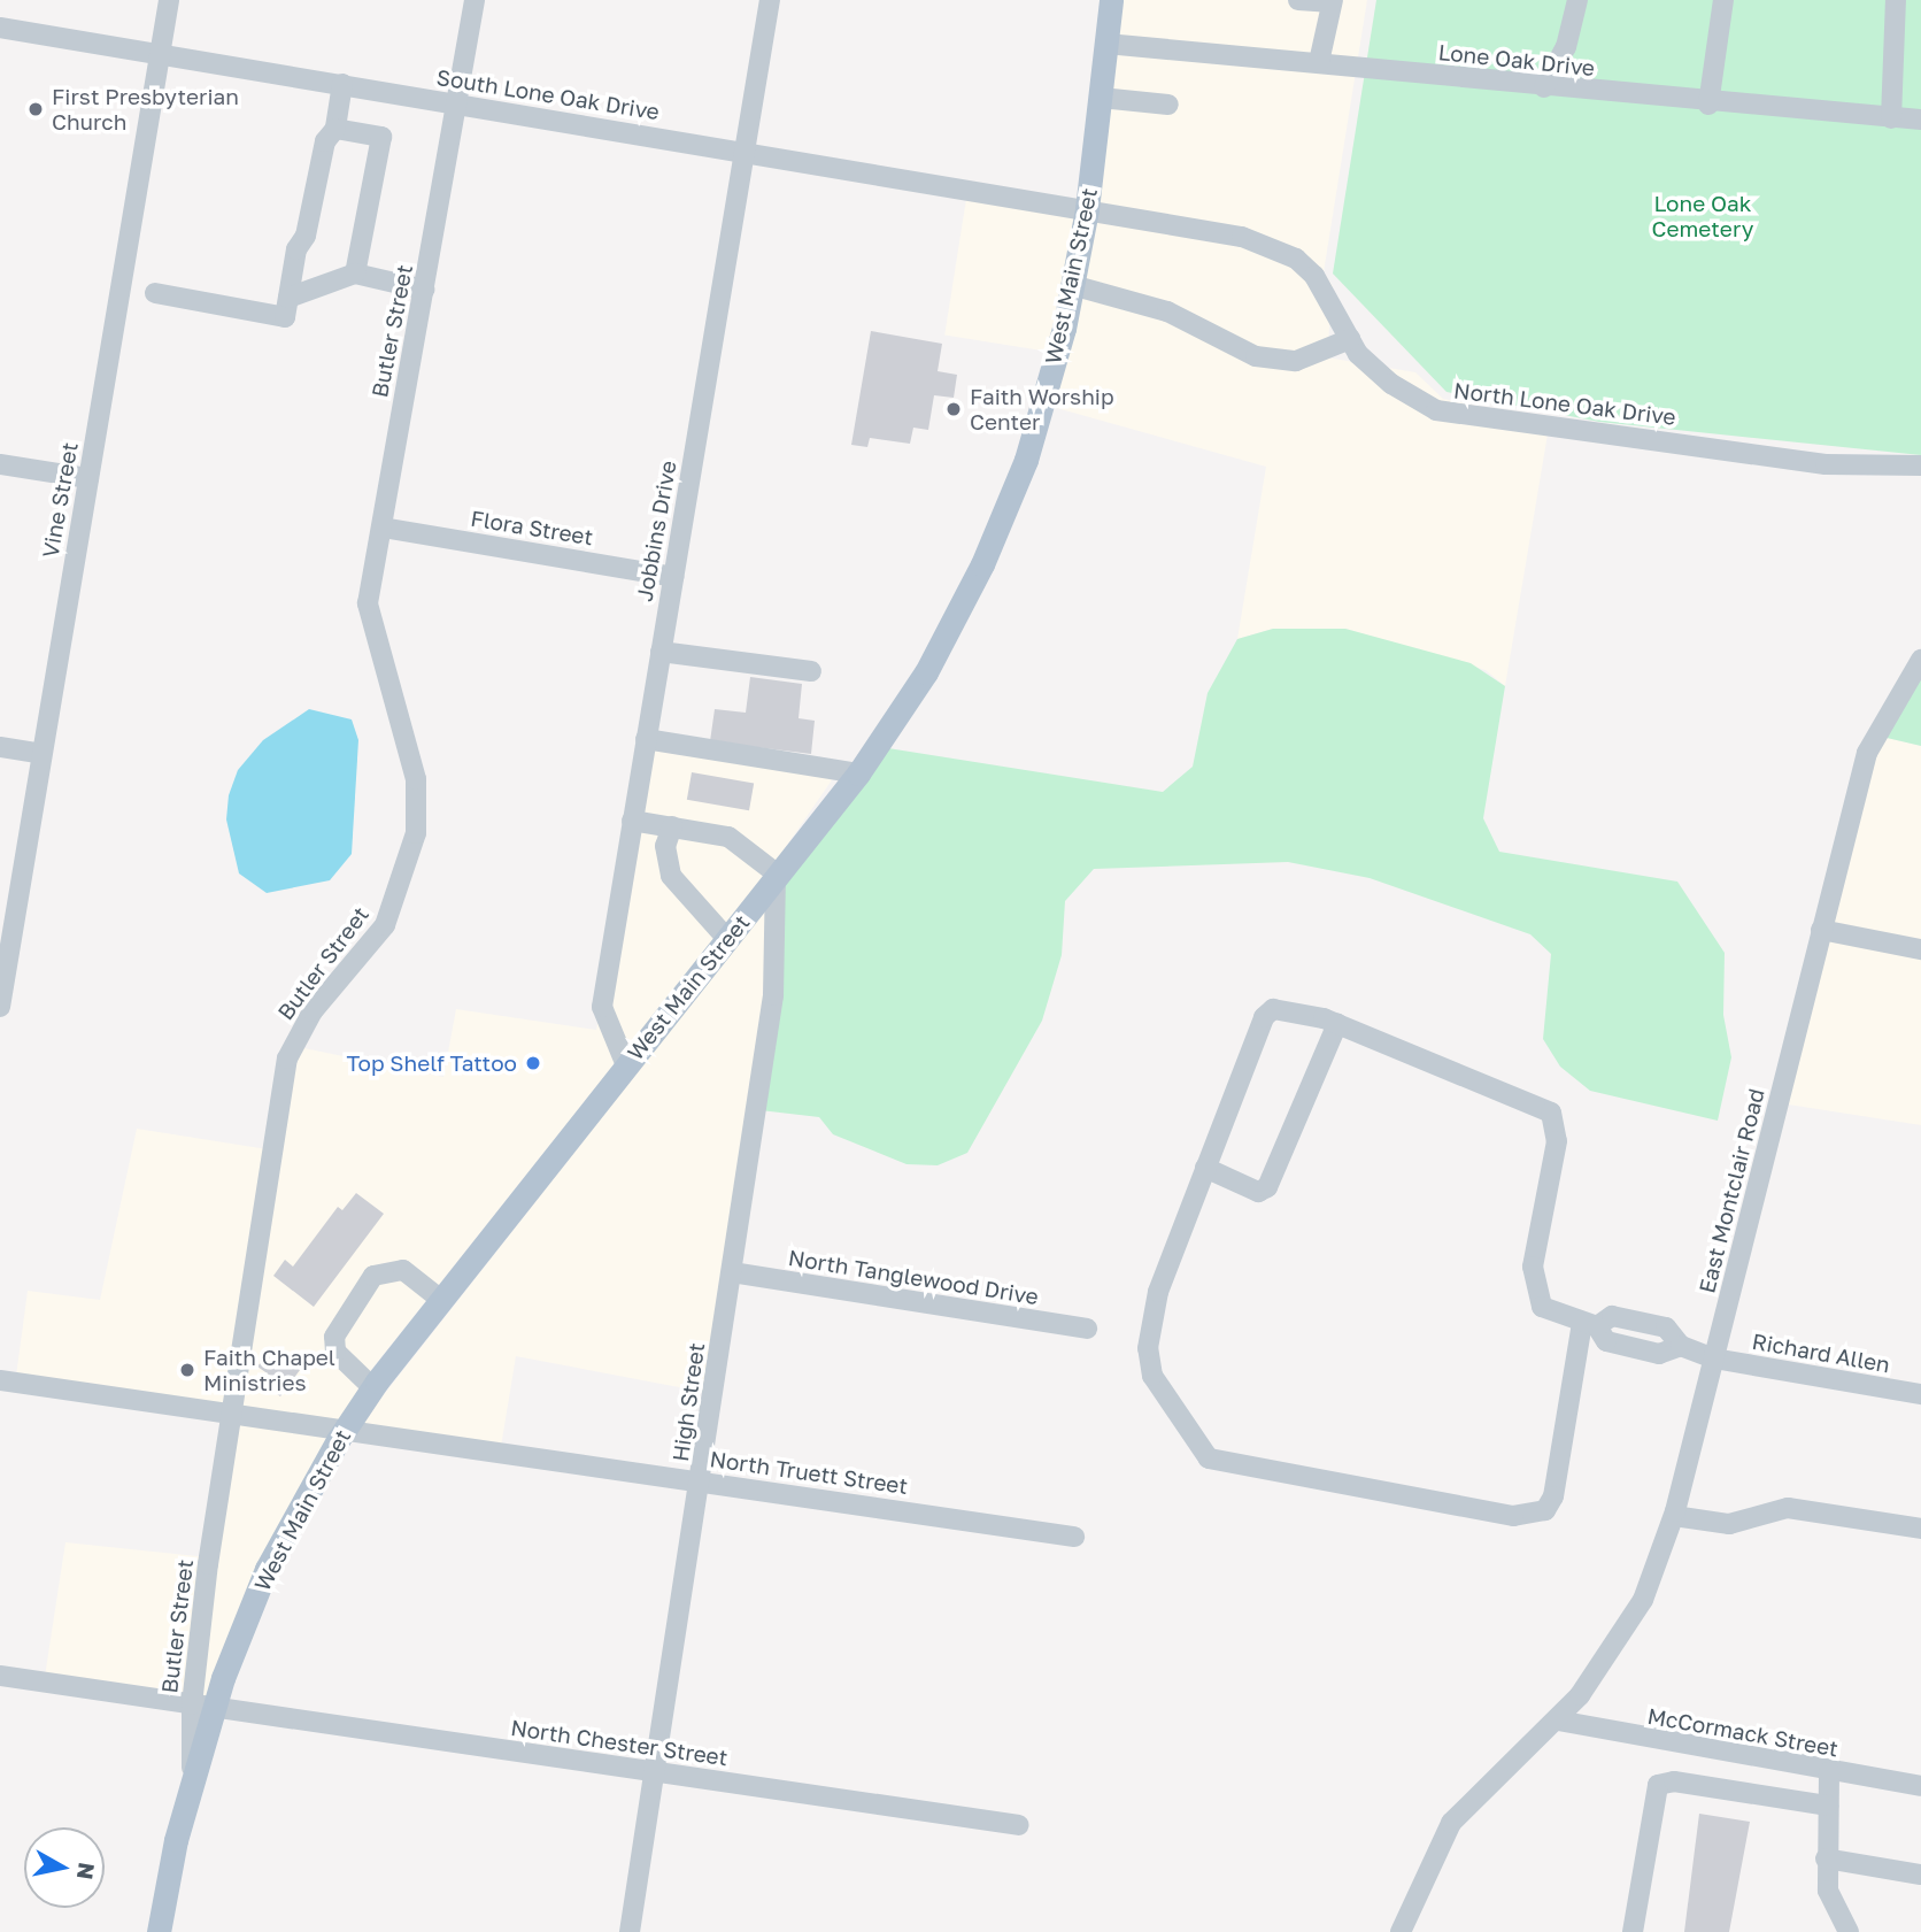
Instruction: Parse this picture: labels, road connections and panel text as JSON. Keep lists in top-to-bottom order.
{
  "streets": {
    "main road": ["West Main Street"],
    "street": [
      "Lone Oak Drive",
      "South Lone Oak Drive",
      "Butler Street",
      "North Lone Oak Drive",
      "Vine Street",
      "Flora Street",
      "Jobbins Drive",
      "East Montclair Road",
      "North Tanglewood Drive",
      "Richard Allen",
      "High Street",
      "North Truett Street",
      "McCormack Street",
      "North Chester Street"
    ]
  },
  "crossings": [
    ["Lone Oak Drive", "West Main Street"],
    ["South Lone Oak Drive", "West Main Street"],
    ["South Lone Oak Drive", "Butler Street"],
    ["South Lone Oak Drive", "North Lone Oak Drive"],
    ["South Lone Oak Drive", "Vine Street"],
    ["South Lone Oak Drive", "Jobbins Drive"],
    ["West Main Street", "Butler Street"],
    ["West Main Street", "North Lone Oak Drive"],
    ["West Main Street", "Jobbins Drive"],
    ["West Main Street", "High Street"],
    ["West Main Street", "North Truett Street"],
    ["West Main Street", "North Chester Street"],
    ["Butler Street", "Flora Street"],
    ["Butler Street", "North Truett Street"],
    ["Butler Street", "North Chester Street"],
    ["Flora Street", "Jobbins Drive"],
    ["East Montclair Road", "Richard Allen"],
    ["East Montclair Road", "McCormack Street"],
    ["North Tanglewood Drive", "High Street"],
    ["High Street", "North Truett Street"],
    ["High Street", "North Chester Street"]
  ],
  "parks": ["Lone Oak Cemetery"],
  "places": [
    "First Presbyterian Church",
    "Faith Worship Center",
    "Top Shelf Tattoo",
    "Faith Chapel Ministries"
  ],
  "north": "right"
}
